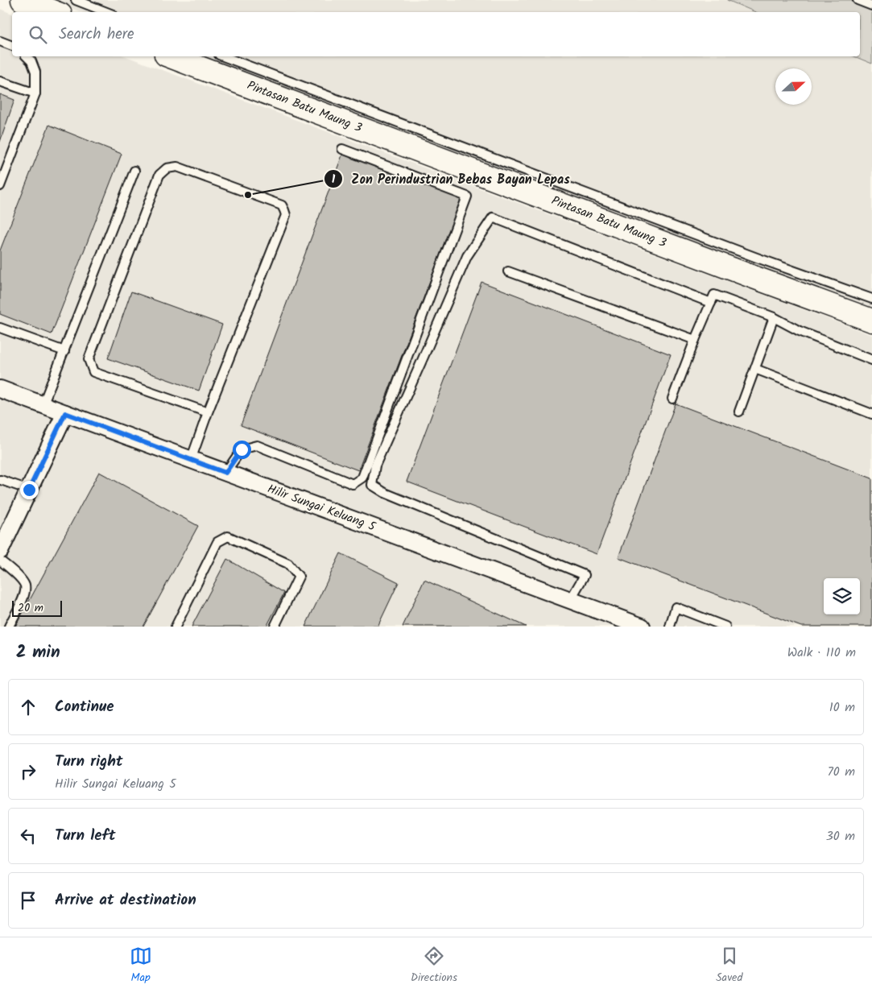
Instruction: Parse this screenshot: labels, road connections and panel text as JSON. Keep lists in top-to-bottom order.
{
  "streets": {
    "street": ["Pintasan Batu Maung 3", "Hilir Sungai Keluang 5"]
  },
  "places": ["Zon Perindustrian Bebas Bayan Lepas"],
  "scale_bar": "20 m",
  "north": "right",
  "page": {
    "search": "Search here",
    "scale": "20 m",
    "heading": ["2 min", "Walk · 110 m"],
    "list": [
      ["Continue", "10 m"],
      ["Turn right", "Hilir Sungai Keluang 5", "70 m"],
      ["Turn left", "30 m"],
      "Arrive at destination"
    ],
    "nav": ["Map", "Directions", "Saved"]
  }
}
